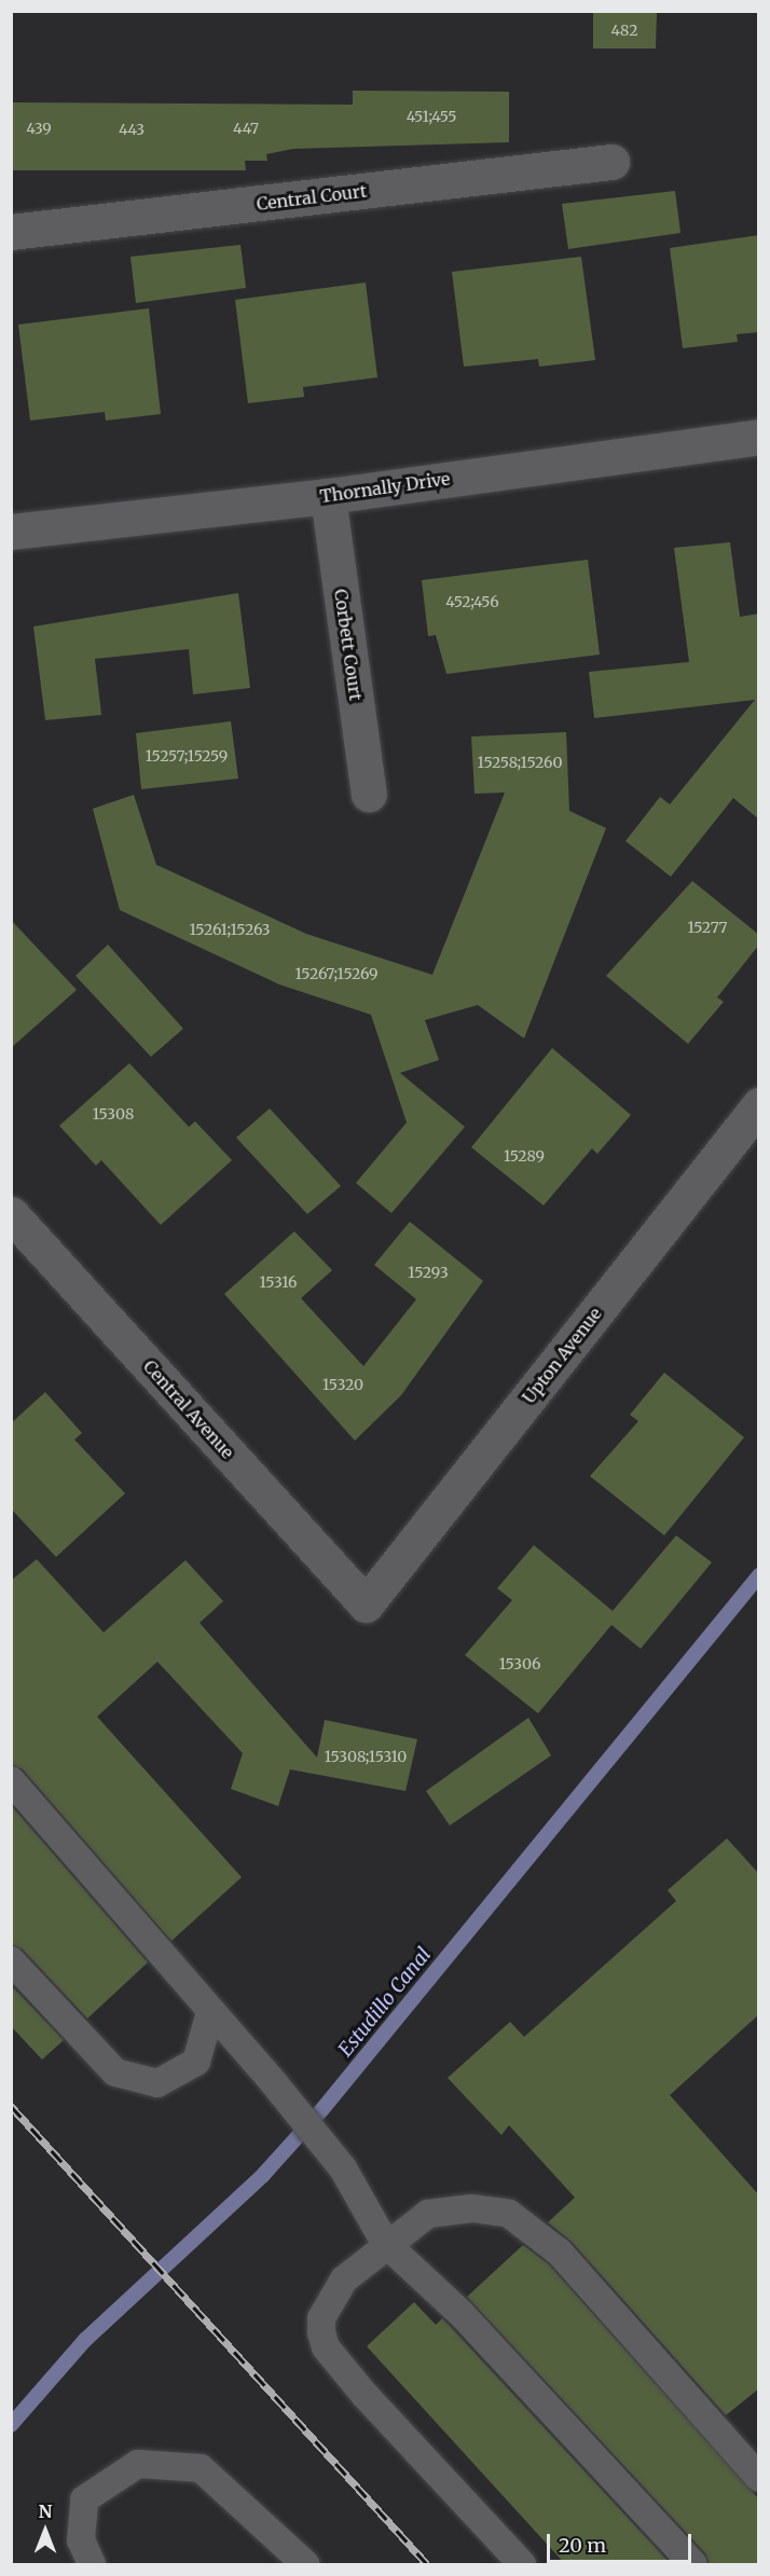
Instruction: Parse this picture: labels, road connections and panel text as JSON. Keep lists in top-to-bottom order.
{
  "streets": {
    "street": [
      "Central Court",
      "Thornally Drive",
      "Corbett Court",
      "Upton Avenue",
      "Central Avenue"
    ]
  },
  "crossings": [
    ["Thornally Drive", "Corbett Court"],
    ["Upton Avenue", "Central Avenue"]
  ],
  "water": ["Estudillo Canal"],
  "house_numbers": [
    "482",
    "451;455",
    "439",
    "447",
    "443",
    "452;456",
    "15257;15259",
    "15258;15260",
    "15277",
    "15261;15263",
    "15267;15269",
    "15308",
    "15289",
    "15293",
    "15316",
    "15320",
    "15306",
    "15308;15310"
  ],
  "scale_bar": "20 m",
  "north": "top"
}
